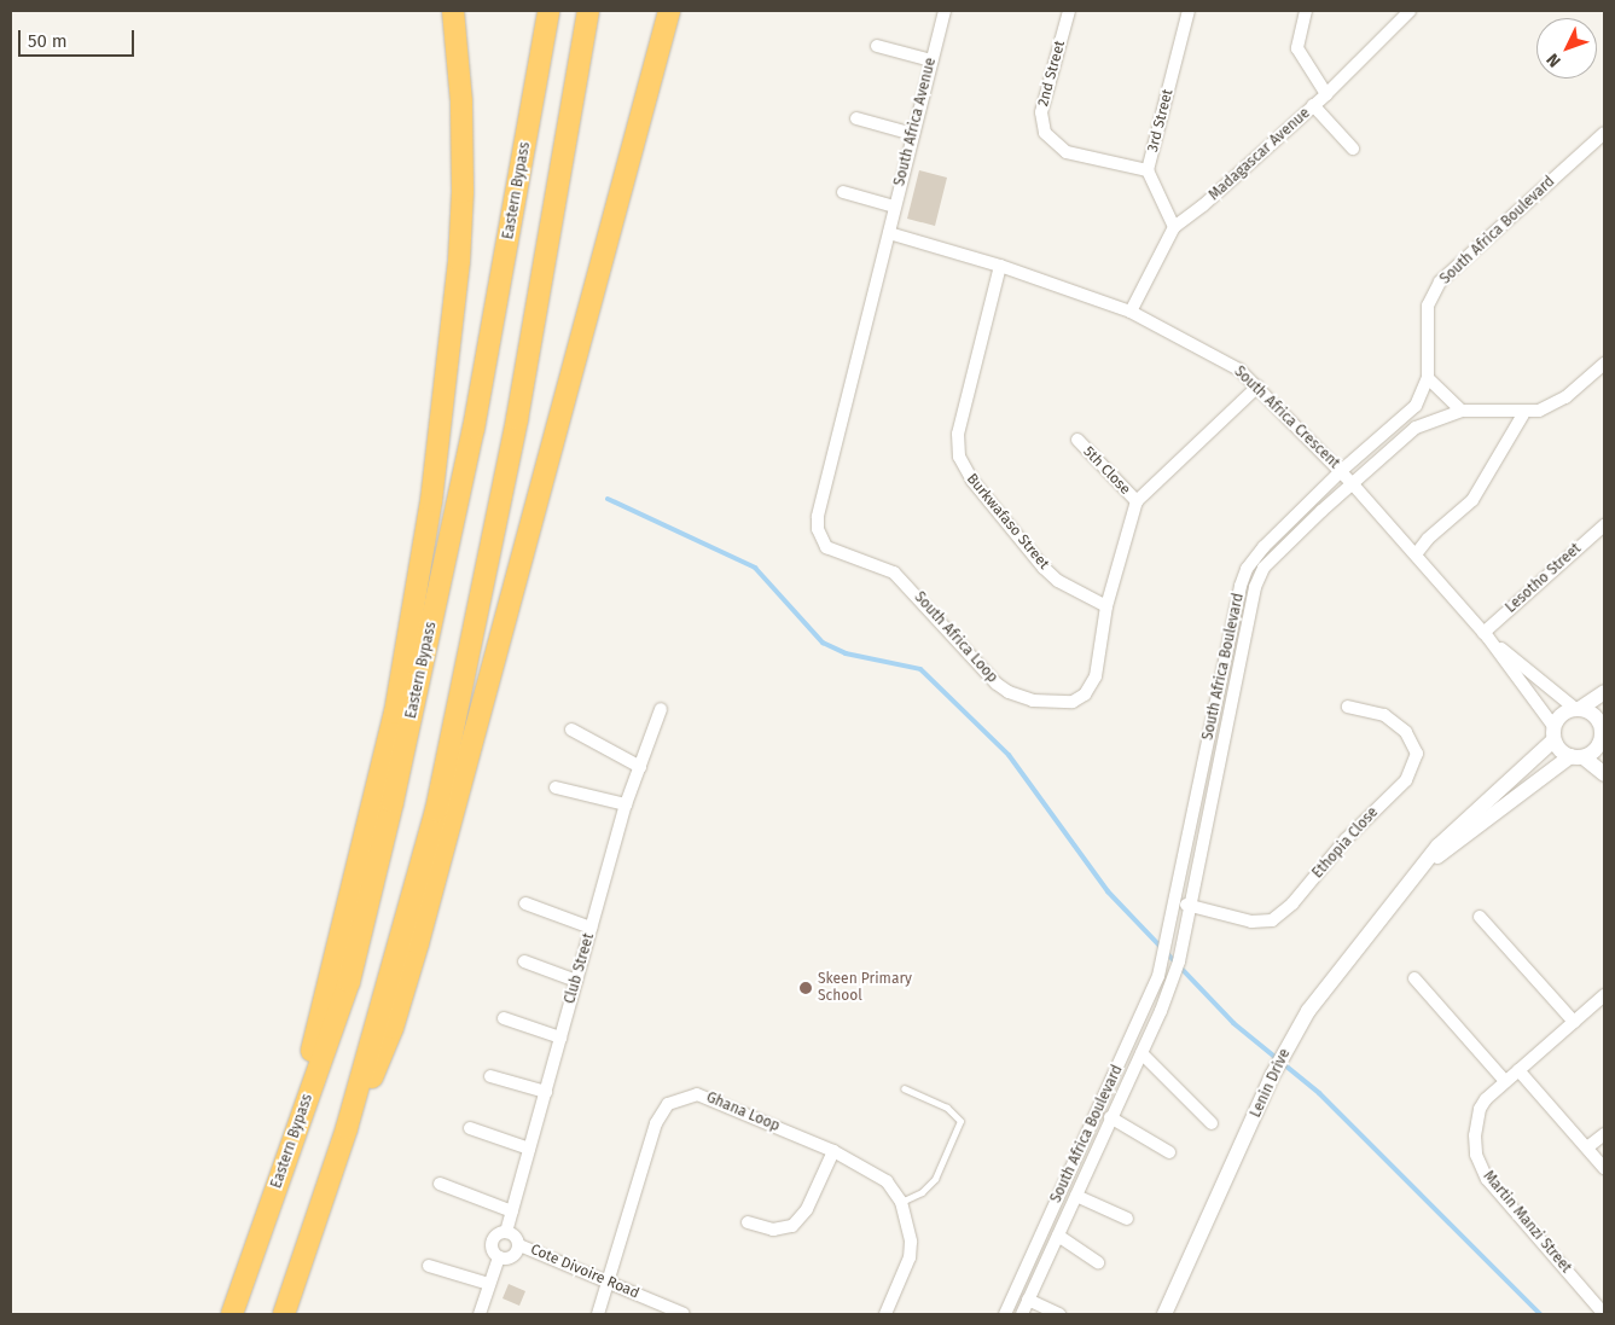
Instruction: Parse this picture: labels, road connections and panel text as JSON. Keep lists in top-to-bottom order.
{
  "streets": {
    "highway": ["Eastern Bypass"],
    "street": [
      "2nd Street",
      "3rd Street",
      "South Africa Avenue",
      "Madagascar Avenue",
      "South Africa Boulevard",
      "South Africa Crescent",
      "5th Close",
      "Burkwafaso Street",
      "Lesotho Street",
      "South Africa Loop",
      "Ethopia Close",
      "Club Street",
      "Lenin Drive",
      "Ghana Loop",
      "Martin Manzi Street",
      "Cote Divoire Road"
    ]
  },
  "crossings": [
    ["2nd Street", "3rd Street"],
    ["3rd Street", "Madagascar Avenue"],
    ["South Africa Avenue", "South Africa Crescent"],
    ["South Africa Avenue", "South Africa Loop"],
    ["Madagascar Avenue", "South Africa Crescent"],
    ["South Africa Boulevard", "South Africa Crescent"],
    ["South Africa Boulevard", "Ethopia Close"],
    ["South Africa Crescent", "Burkwafaso Street"],
    ["South Africa Crescent", "Lesotho Street"],
    ["South Africa Crescent", "South Africa Loop"],
    ["5th Close", "South Africa Loop"],
    ["Burkwafaso Street", "South Africa Loop"],
    ["Club Street", "Cote Divoire Road"],
    ["Ghana Loop", "Cote Divoire Road"]
  ],
  "places": ["Skeen Primary School"],
  "scale_bar": "50 m",
  "north": "bottom left"
}
